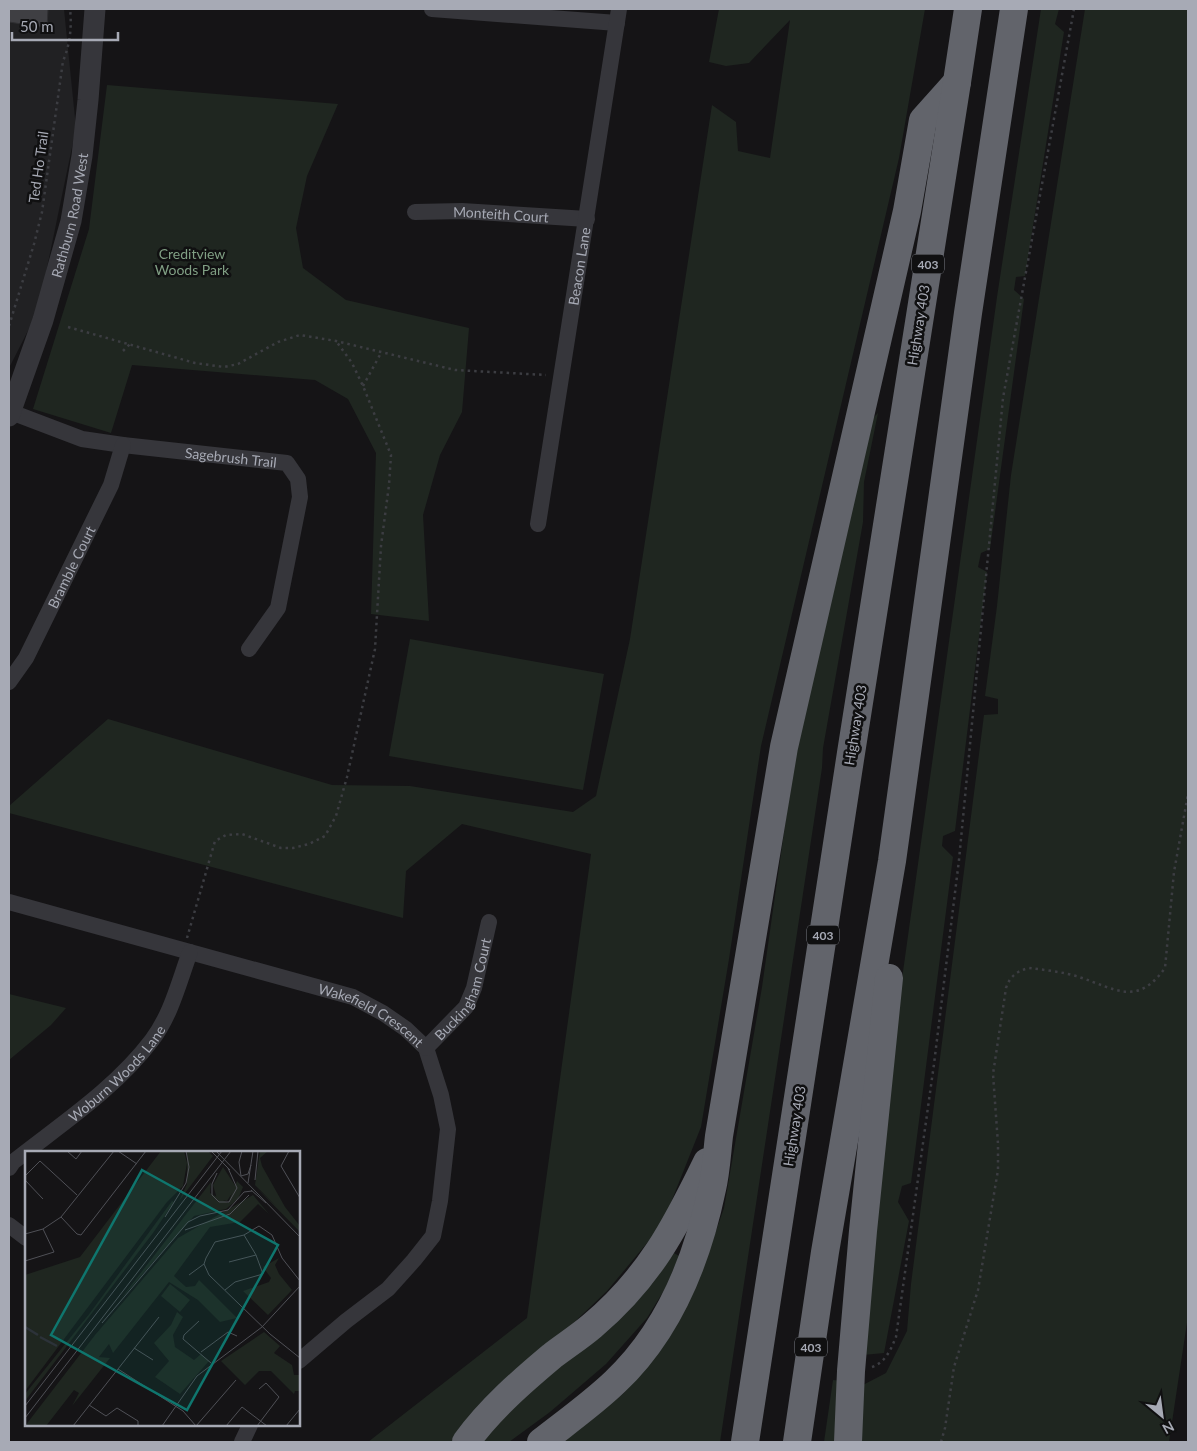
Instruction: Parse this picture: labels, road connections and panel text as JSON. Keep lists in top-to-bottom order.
{
  "streets": {
    "highway": ["403", "Highway 403"],
    "street": [
      "Monteith Court",
      "Rathburn Road West",
      "Beacon Lane",
      "Sagebrush Trail",
      "Bramble Court",
      "Buckingham Court",
      "Wakefield Crescent",
      "Woburn Woods Lane"
    ],
    "path": ["Ted Ho Trail"]
  },
  "crossings": [
    ["Monteith Court", "Beacon Lane"],
    ["Rathburn Road West", "Sagebrush Trail"],
    ["Sagebrush Trail", "Bramble Court"],
    ["Buckingham Court", "Wakefield Crescent"],
    ["Wakefield Crescent", "Woburn Woods Lane"]
  ],
  "parks": ["Creditview Woods Park"],
  "scale_bar": "50 m",
  "north": "bottom right"
}
